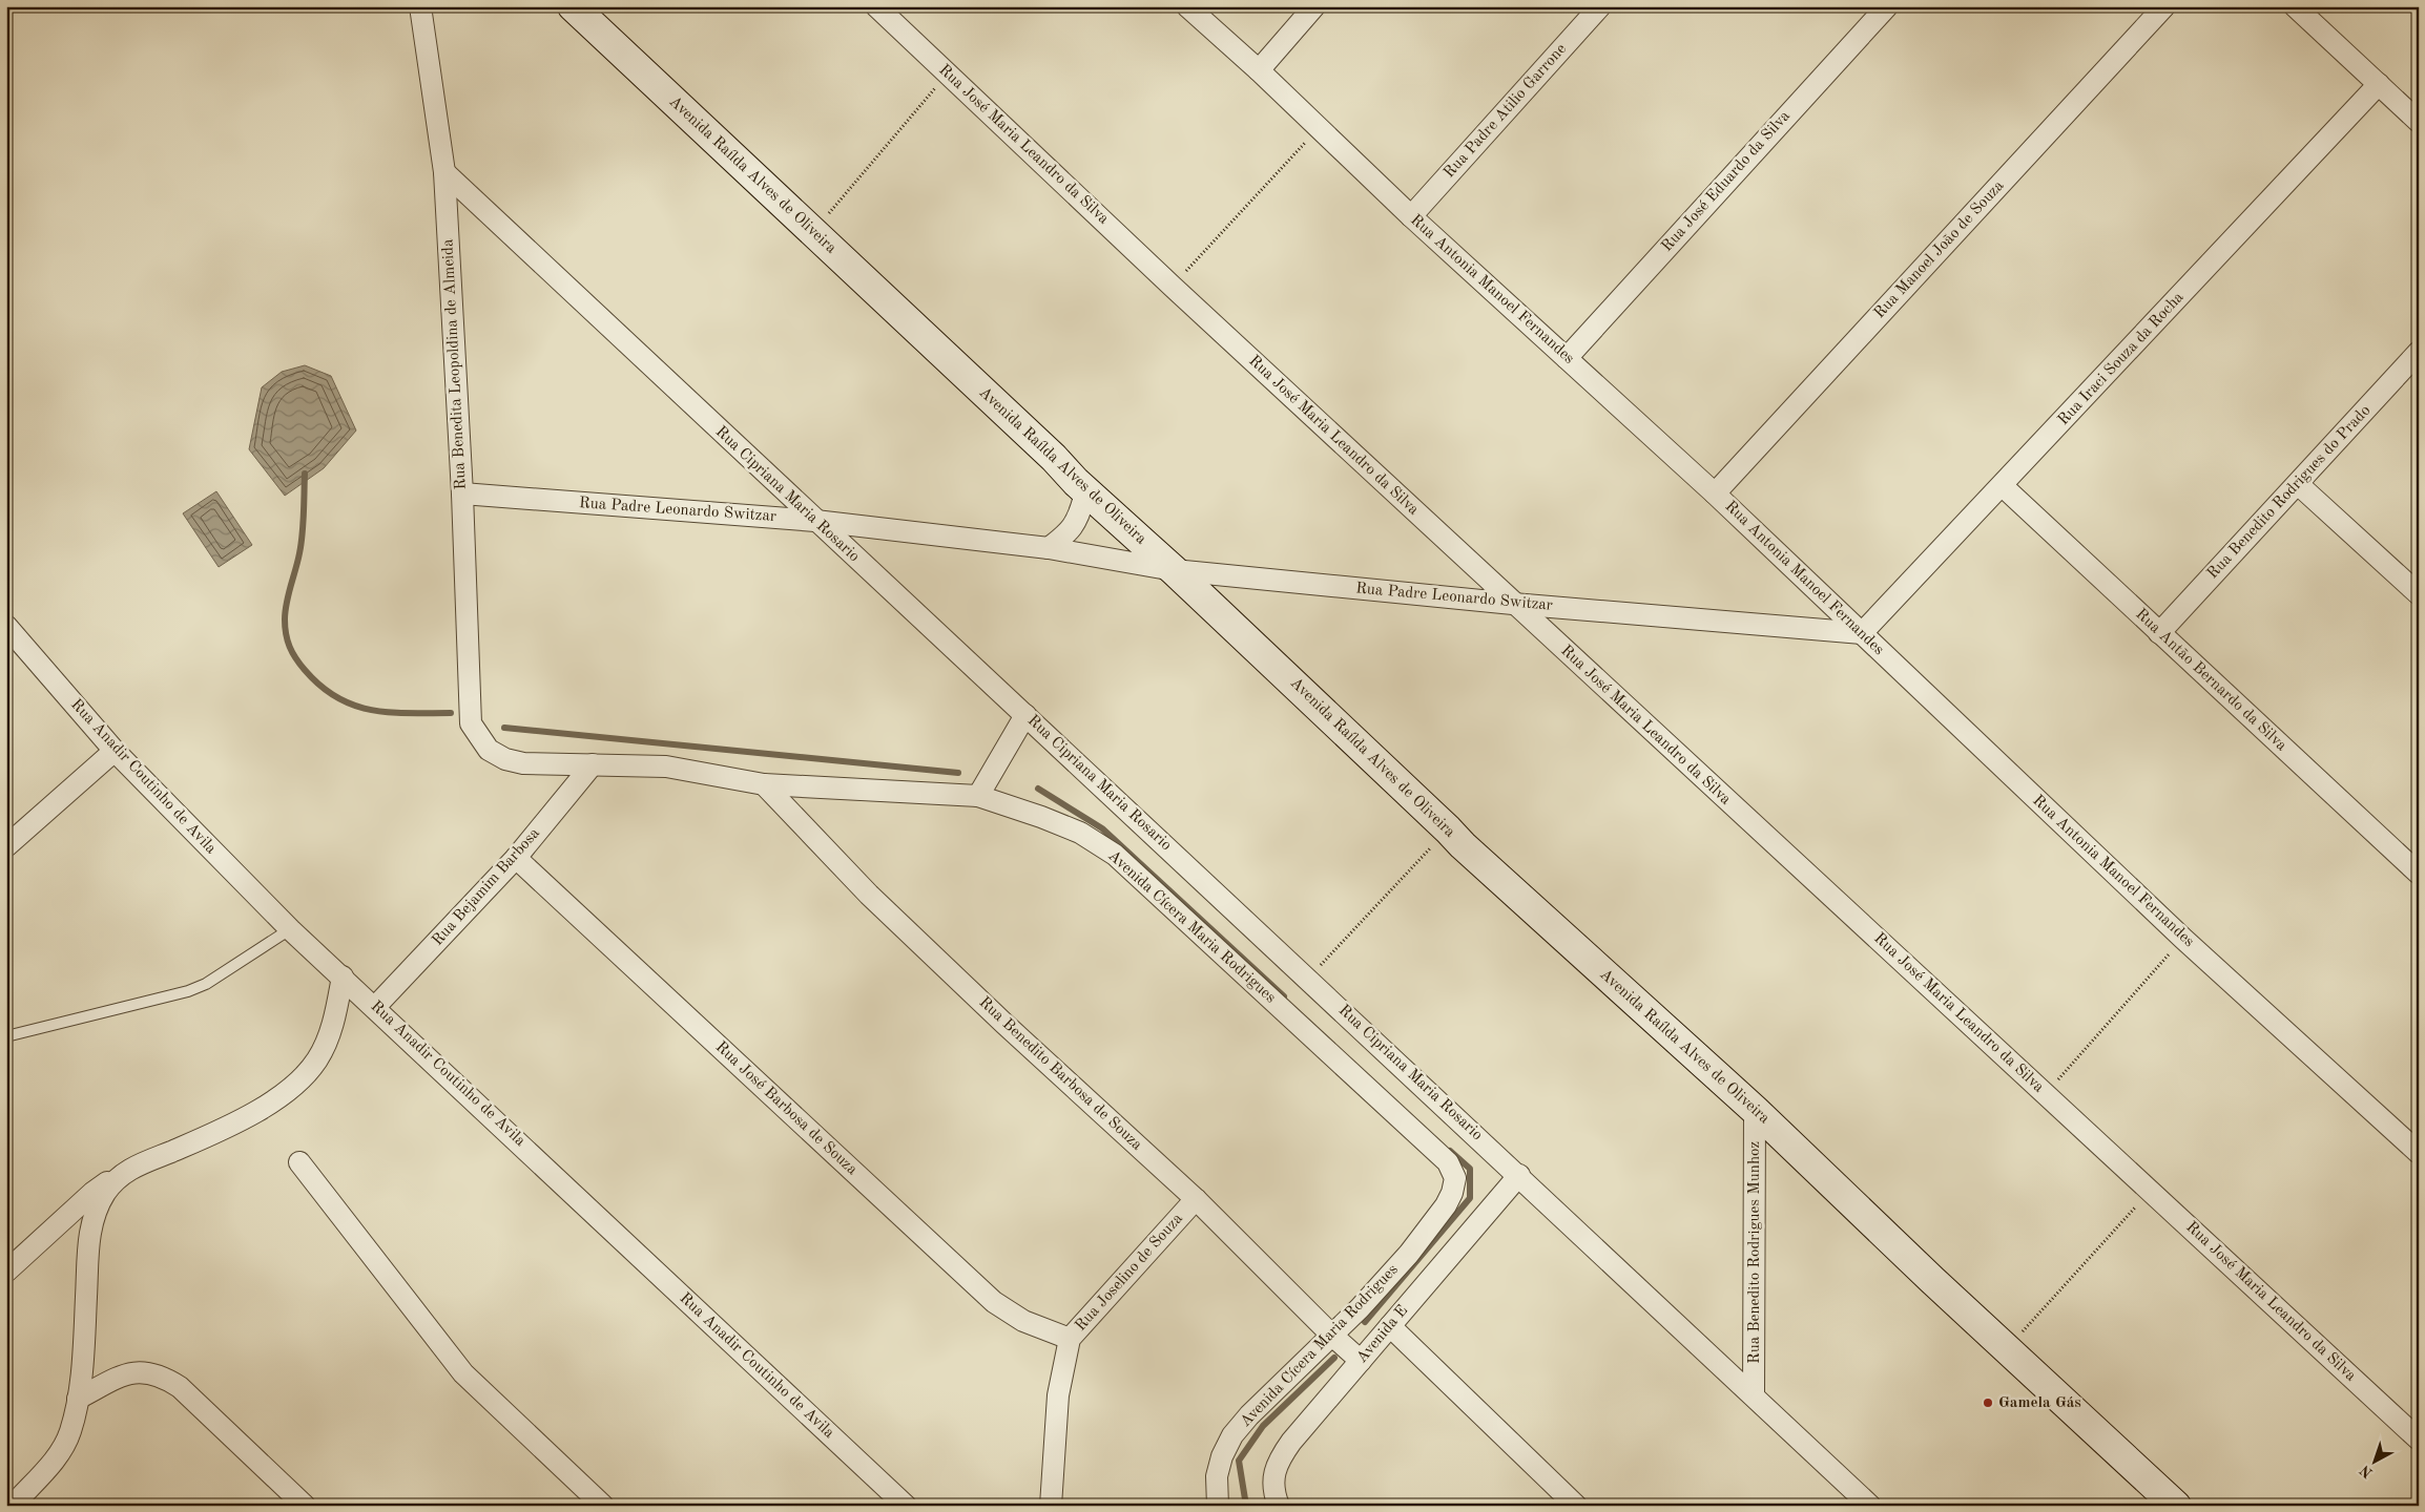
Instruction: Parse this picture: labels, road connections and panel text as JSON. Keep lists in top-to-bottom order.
{
  "streets": {
    "street": [
      "Rua Padre Atilio Garrone",
      "Rua José Maria Leandro da Silva",
      "Avenida Raílda Alves de Oliveira",
      "Rua José Eduardo da Silva",
      "Rua Manoel João de Souza",
      "Rua Antonia Manoel Fernandes",
      "Rua Iraci Souza da Rocha",
      "Rua Benedita Leopoldina de Almeida",
      "Rua Benedito Rodrigues do Prado",
      "Rua Cipriana Maria Rosario",
      "Rua Padre Leonardo Switzar",
      "Rua Antão Bernardo da Silva",
      "Rua Anadir Coutinho de Avila",
      "Rua Bejamim Barbosa",
      "Avenida Cícera Maria Rodrigues",
      "Rua Benedito Barbosa de Souza",
      "Rua José Barbosa de Souza",
      "Rua Benedito Rodrigues Munhoz",
      "Rua Joselino de Souza",
      "Avenida E"
    ]
  },
  "crossings": [
    ["Rua Padre Atilio Garrone", "Rua Antonia Manoel Fernandes"],
    ["Rua José Maria Leandro da Silva", "Rua Padre Leonardo Switzar"],
    ["Avenida Raílda Alves de Oliveira", "Rua Padre Leonardo Switzar"],
    ["Avenida Raílda Alves de Oliveira", "Rua Benedito Rodrigues Munhoz"],
    ["Rua José Eduardo da Silva", "Rua Antonia Manoel Fernandes"],
    ["Rua Manoel João de Souza", "Rua Antonia Manoel Fernandes"],
    ["Rua Antonia Manoel Fernandes", "Rua Iraci Souza da Rocha"],
    ["Rua Antonia Manoel Fernandes", "Rua Padre Leonardo Switzar"],
    ["Rua Iraci Souza da Rocha", "Rua Padre Leonardo Switzar"],
    ["Rua Iraci Souza da Rocha", "Rua Antão Bernardo da Silva"],
    ["Rua Benedita Leopoldina de Almeida", "Rua Cipriana Maria Rosario"],
    ["Rua Benedita Leopoldina de Almeida", "Rua Padre Leonardo Switzar"],
    ["Rua Benedita Leopoldina de Almeida", "Avenida Cícera Maria Rodrigues"],
    ["Rua Benedito Rodrigues do Prado", "Rua Antão Bernardo da Silva"],
    ["Rua Cipriana Maria Rosario", "Rua Padre Leonardo Switzar"],
    ["Rua Cipriana Maria Rosario", "Rua Benedito Rodrigues Munhoz"],
    ["Rua Cipriana Maria Rosario", "Avenida E"],
    ["Rua Anadir Coutinho de Avila", "Rua Bejamim Barbosa"],
    ["Rua Bejamim Barbosa", "Avenida Cícera Maria Rodrigues"],
    ["Rua Bejamim Barbosa", "Rua José Barbosa de Souza"],
    ["Avenida Cícera Maria Rodrigues", "Rua Benedito Barbosa de Souza"],
    ["Rua Benedito Barbosa de Souza", "Rua Joselino de Souza"],
    ["Rua Benedito Barbosa de Souza", "Avenida E"],
    ["Rua José Barbosa de Souza", "Rua Joselino de Souza"]
  ],
  "places": ["Gamela Gás"],
  "north": "bottom left"
}
